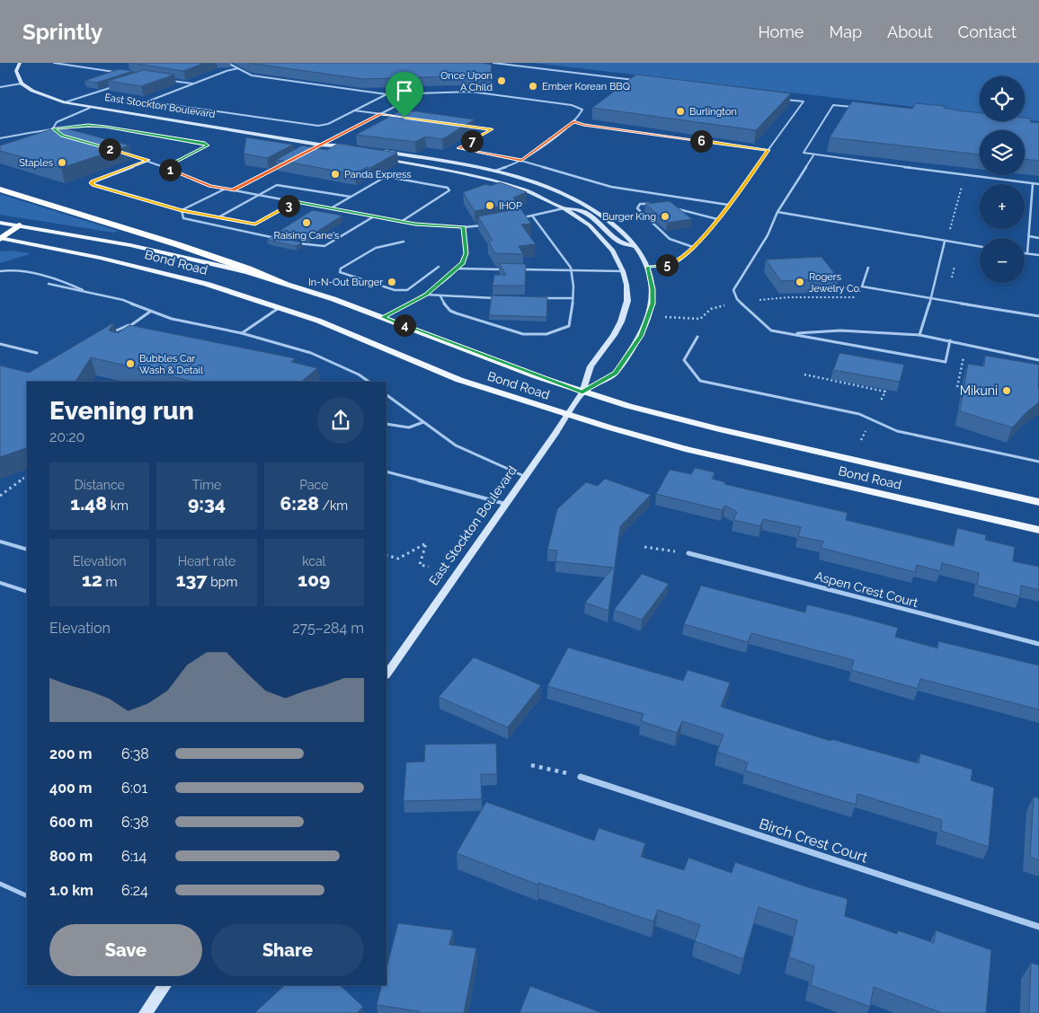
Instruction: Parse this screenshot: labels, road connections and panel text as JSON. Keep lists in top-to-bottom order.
{
  "streets": {
    "main road": ["Bond Road"],
    "street": ["East Stockton Boulevard", "Aspen Crest Court", "Birch Crest Court"]
  },
  "crossings": [
    ["East Stockton Boulevard", "Bond Road"]
  ],
  "places": [
    "Once Upon A Child",
    "Ember Korean BBQ",
    "Burlington",
    "Staples",
    "Panda Express",
    "IHOP",
    "Burger King",
    "Raising Cane's",
    "In-N-Out Burger",
    "Rogers Jewelry Co.",
    "Bubbles Car Wash & Detail",
    "Mikuni"
  ],
  "page": {
    "header": "Sprintly",
    "nav": [
      "Home",
      "Map",
      "About",
      "Contact"
    ],
    "map_buttons": ["+", "−"],
    "pins": [
      "6",
      "7",
      "2",
      "1",
      "3",
      "5",
      "4"
    ],
    "heading": ["Evening run", "20:20"],
    "stats": [
      ["Distance", "1.48 km"],
      ["Time", "9:34"],
      ["Pace", "6:28 /km"],
      ["Elevation", "12 m"],
      ["Heart rate", "137 bpm"],
      ["kcal", "109"]
    ],
    "chart": ["Elevation", "275–284 m"],
    "list": [
      {
        "name": "200 m",
        "note": "6:38"
      },
      {
        "name": "400 m",
        "note": "6:01"
      },
      {
        "name": "600 m",
        "note": "6:38"
      },
      {
        "name": "800 m",
        "note": "6:14"
      },
      {
        "name": "1.0 km",
        "note": "6:24"
      }
    ],
    "buttons": ["Save", "Share"]
  }
}
